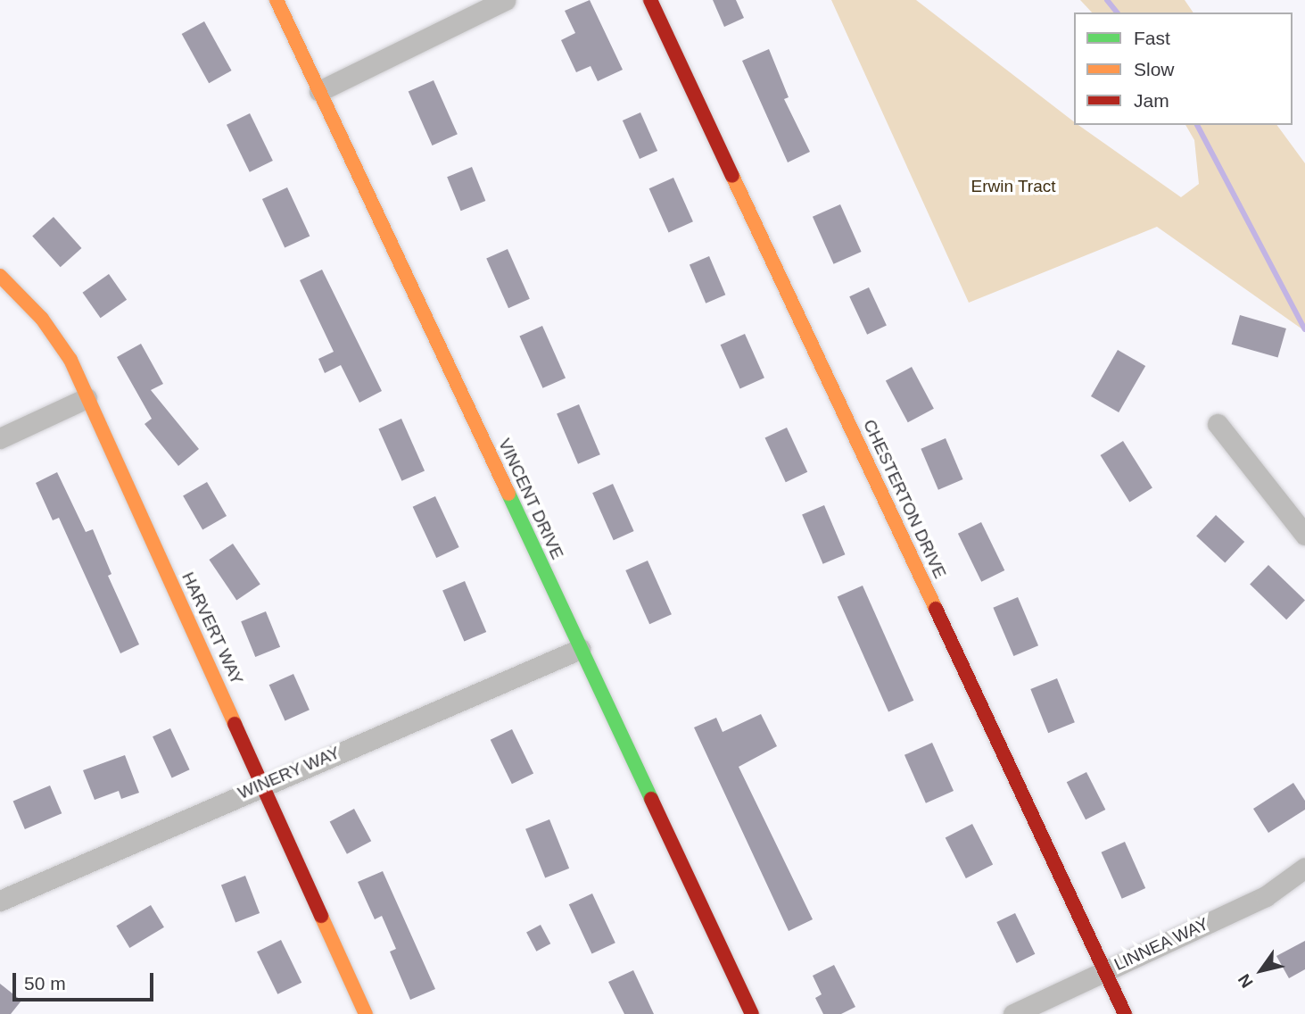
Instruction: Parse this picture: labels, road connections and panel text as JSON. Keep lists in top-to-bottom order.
{
  "streets": {
    "street": [
      "VINCENT DRIVE",
      "CHESTERTON DRIVE",
      "HARVERT WAY",
      "WINERY WAY",
      "LINNEA WAY"
    ]
  },
  "crossings": [
    ["VINCENT DRIVE", "WINERY WAY"],
    ["CHESTERTON DRIVE", "LINNEA WAY"],
    ["HARVERT WAY", "WINERY WAY"]
  ],
  "parks": ["Erwin Tract"],
  "legend": ["Fast", "Slow", "Jam"],
  "scale_bar": "50 m",
  "north": "bottom left"
}
